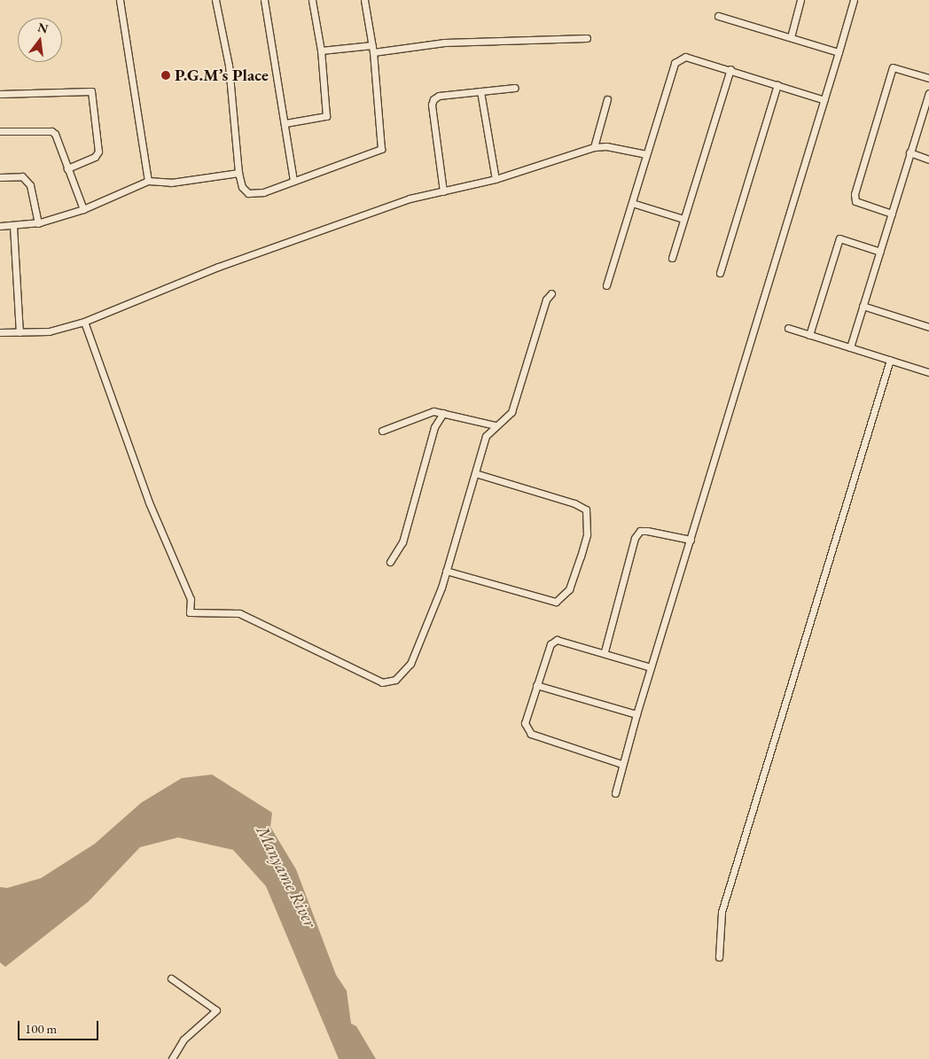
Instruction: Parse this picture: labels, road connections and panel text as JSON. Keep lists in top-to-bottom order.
{
  "water": ["Manyame River"],
  "places": ["P.G.M’s Place"],
  "scale_bar": "100 m",
  "north": "top"
}
